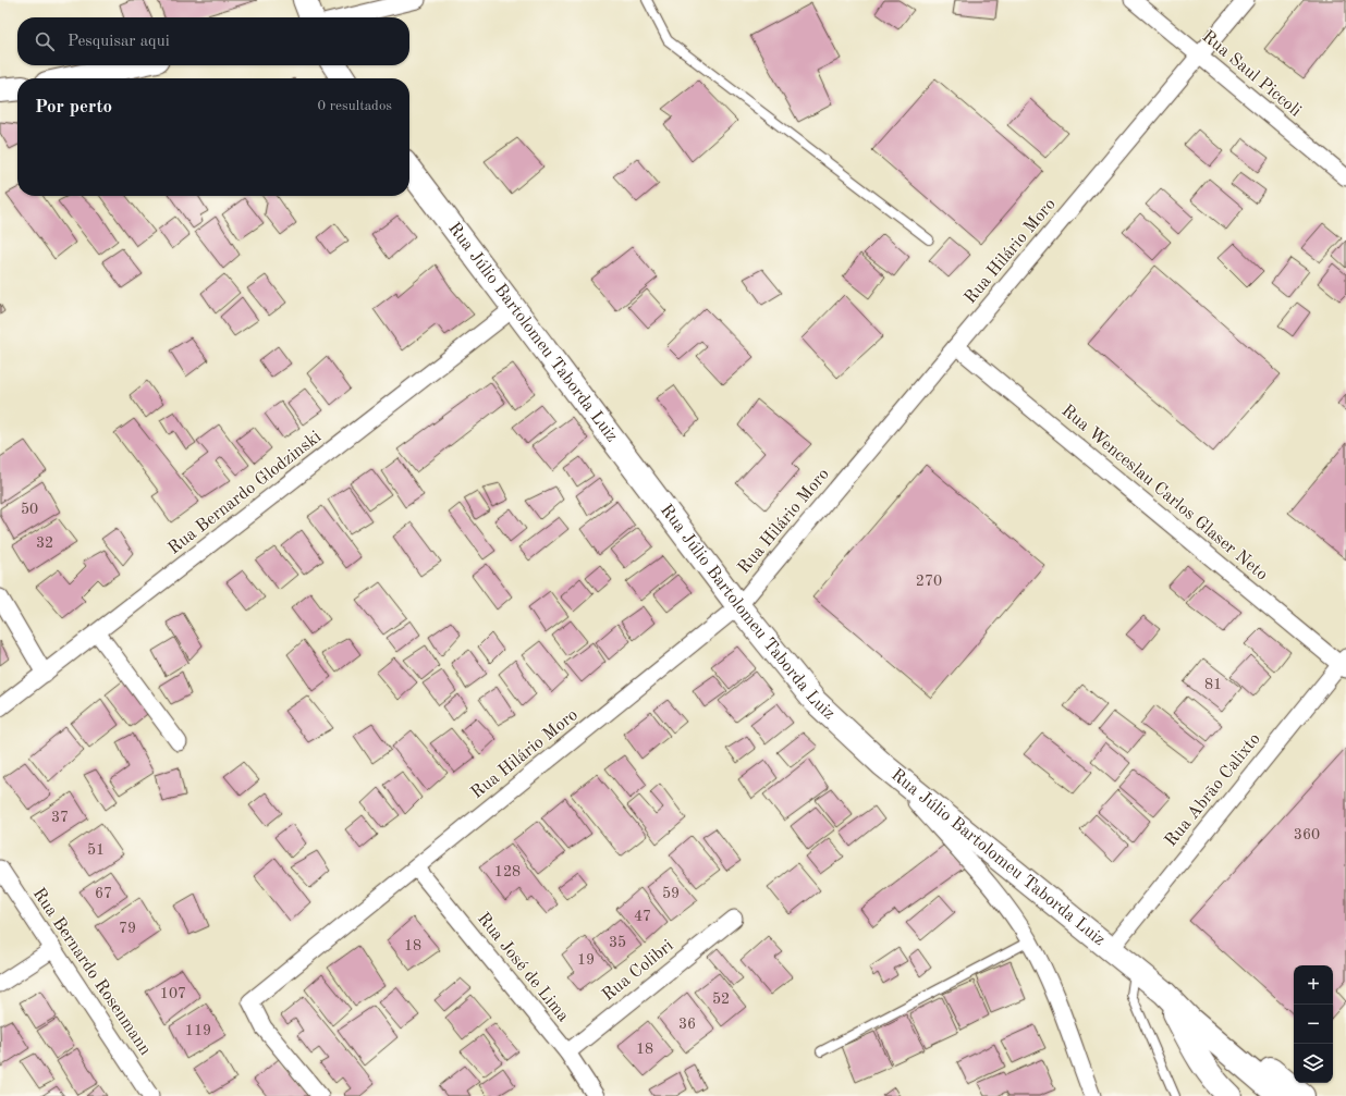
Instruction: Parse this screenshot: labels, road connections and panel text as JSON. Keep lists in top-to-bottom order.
{
  "streets": {
    "main road": ["Rua Júlio Bartolomeu Taborda Luiz"],
    "street": [
      "Rua Saul Piccoli",
      "Rua Hilário Moro",
      "Rua Bernardo Glodzinski",
      "Rua Wenceslau Carlos Glaser Neto",
      "Rua Abrão Calixto",
      "Rua José de Lima",
      "Rua Colibri",
      "Rua Bernardo Rosenmann"
    ]
  },
  "crossings": [
    ["Rua Saul Piccoli", "Rua Hilário Moro"],
    ["Rua Hilário Moro", "Rua Júlio Bartolomeu Taborda Luiz"],
    ["Rua Hilário Moro", "Rua Wenceslau Carlos Glaser Neto"],
    ["Rua Hilário Moro", "Rua José de Lima"],
    ["Rua Júlio Bartolomeu Taborda Luiz", "Rua Bernardo Glodzinski"],
    ["Rua Júlio Bartolomeu Taborda Luiz", "Rua Abrão Calixto"],
    ["Rua Wenceslau Carlos Glaser Neto", "Rua Abrão Calixto"],
    ["Rua José de Lima", "Rua Colibri"]
  ],
  "house_numbers": [
    "50",
    "32",
    "270",
    "81",
    "37",
    "360",
    "51",
    "128",
    "67",
    "59",
    "47",
    "79",
    "35",
    "18",
    "19",
    "107",
    "52",
    "36",
    "119",
    "18"
  ],
  "page": {
    "search": "Pesquisar aqui",
    "heading": ["Por perto", "0 resultados"],
    "map_buttons": ["+", "−"]
  }
}
